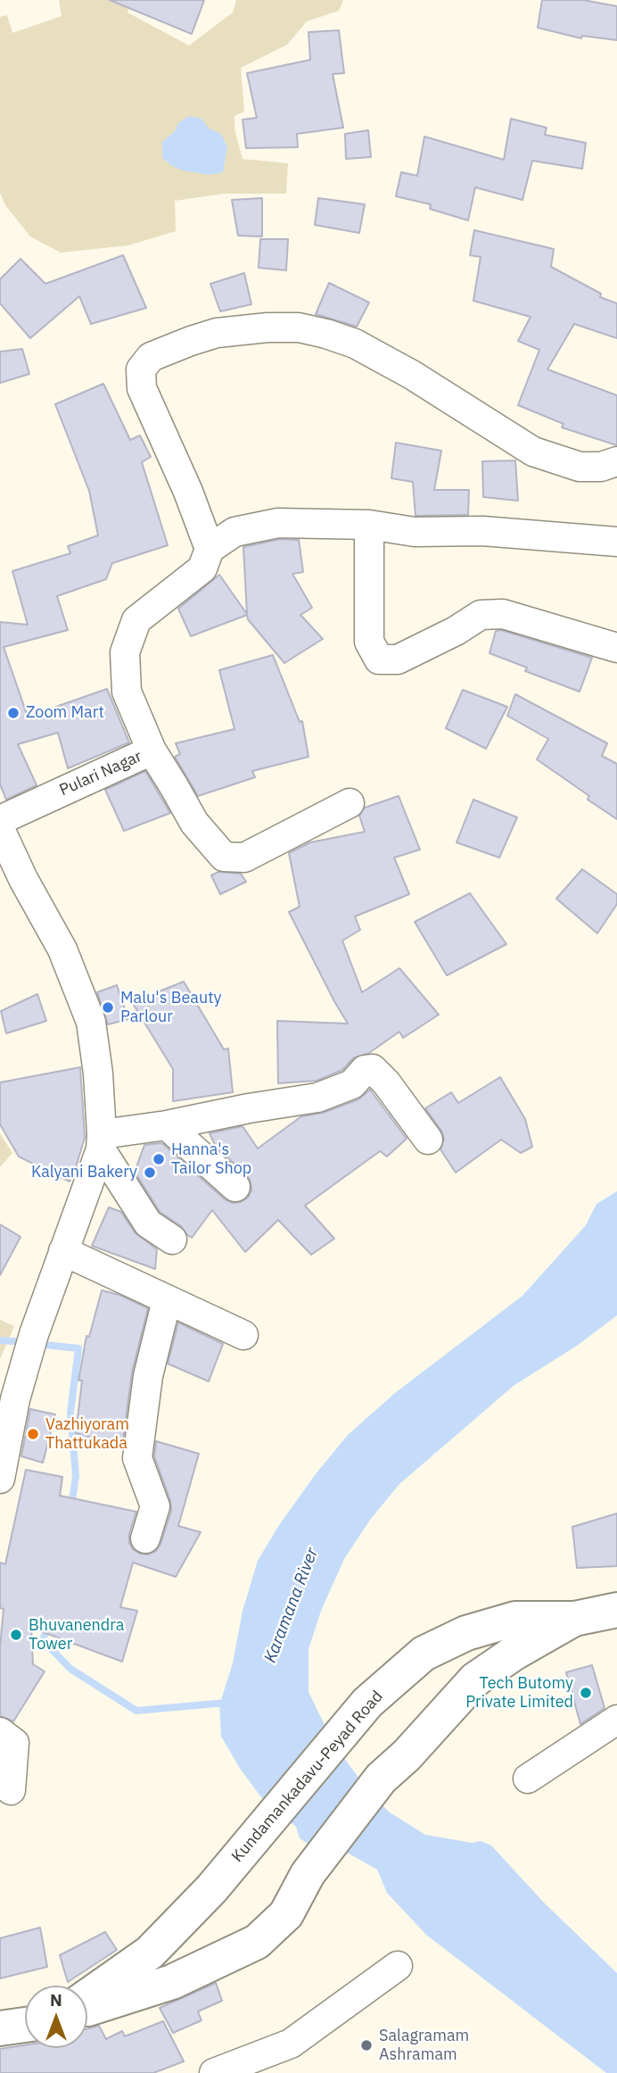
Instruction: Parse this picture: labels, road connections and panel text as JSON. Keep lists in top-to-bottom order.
{
  "streets": {
    "main road": ["Kundamankadavu-Peyad Road"],
    "street": ["Pulari Nagar"]
  },
  "water": ["Karamana River"],
  "places": [
    "Zoom Mart",
    "Malu's Beauty Parlour",
    "Hanna's Tailor Shop",
    "Kalyani Bakery",
    "Vazhiyoram Thattukada",
    "Bhuvanendra Tower",
    "Tech Butomy Private Limited",
    "Salagramam Ashramam"
  ],
  "north": "top"
}
